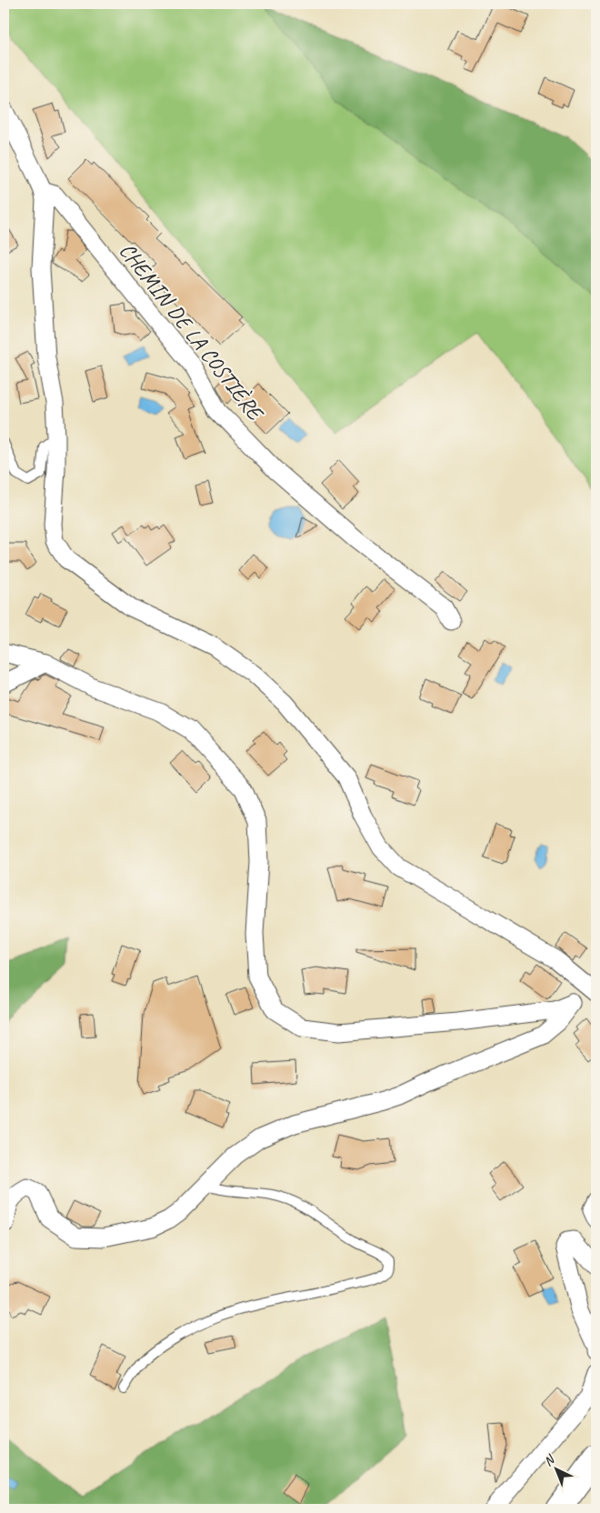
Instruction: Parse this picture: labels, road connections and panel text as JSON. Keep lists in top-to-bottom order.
{
  "streets": {
    "street": ["CHEMIN DE LA COSTIÈRE"]
  },
  "north": "top left"
}
